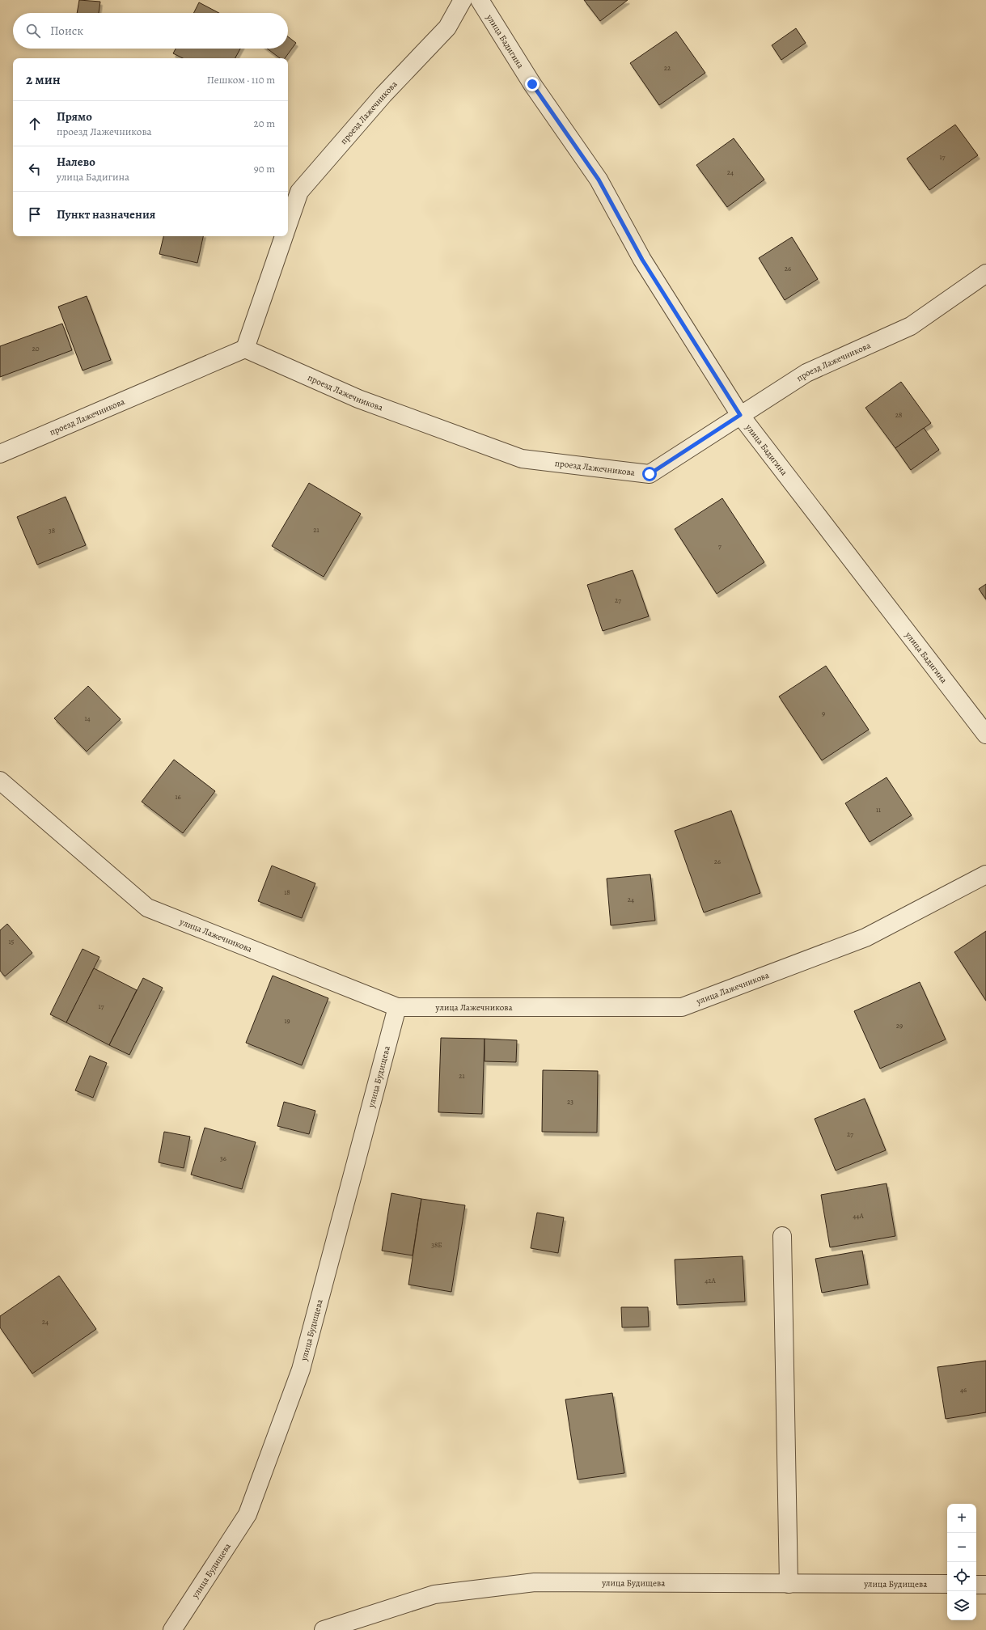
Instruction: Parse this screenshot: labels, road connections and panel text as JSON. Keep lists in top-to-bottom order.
{
  "streets": {
    "street": [
      "улица Бадигина",
      "проезд Лажечникова",
      "улица Лажечникова",
      "улица Будищева"
    ]
  },
  "crossings": [
    ["улица Бадигина", "проезд Лажечникова"],
    ["улица Лажечникова", "улица Будищева"]
  ],
  "house_numbers": [
    "22",
    "17",
    "24",
    "26",
    "20",
    "28",
    "21",
    "38",
    "7",
    "27",
    "9",
    "14",
    "16",
    "11",
    "26",
    "18",
    "24",
    "15",
    "17",
    "19",
    "29",
    "21",
    "23",
    "27",
    "36",
    "44А",
    "38Б",
    "42А",
    "24",
    "46"
  ],
  "page": {
    "search": "Поиск",
    "heading": ["2 мин", "Пешком · 110 m"],
    "list": [
      ["Прямо", "проезд Лажечникова", "20 m"],
      ["Налево", "улица Бадигина", "90 m"],
      "Пункт назначения"
    ],
    "map_buttons": ["+", "−"]
  }
}
